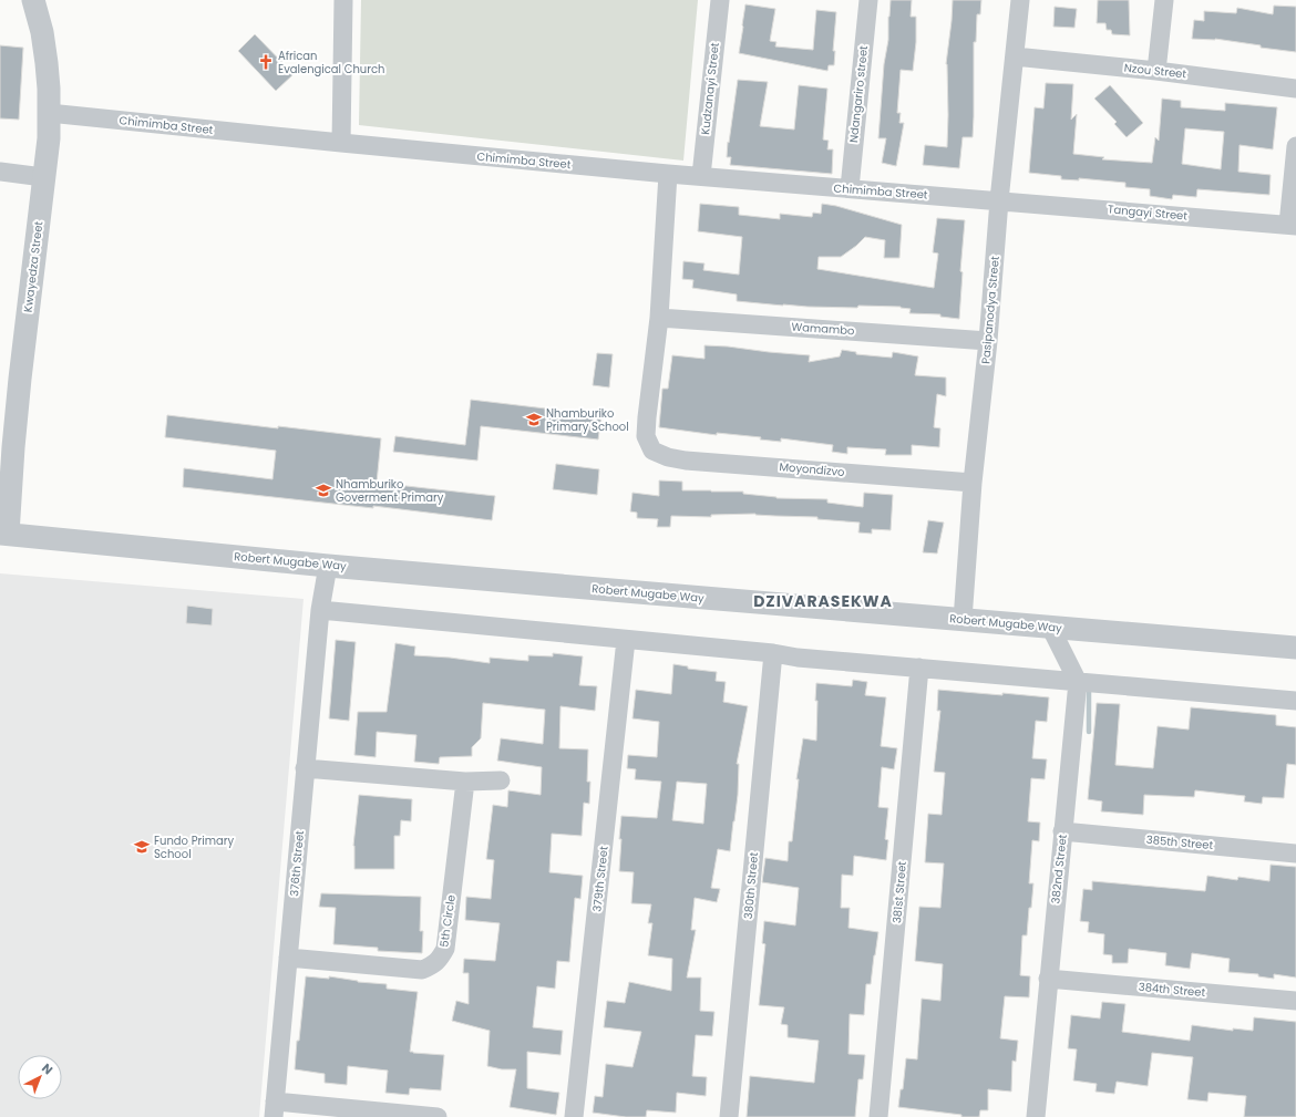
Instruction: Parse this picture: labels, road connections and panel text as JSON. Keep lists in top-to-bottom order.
{
  "streets": {
    "street": [
      "Nzou Street",
      "Kudzanayi Street",
      "Ndangariro street",
      "Chimimba Street",
      "Tangayi Street",
      "Kwayedza Street",
      "Pasipanodya Street",
      "Wamambo",
      "Moyondizvo",
      "Robert Mugabe Way",
      "385th Street",
      "376th Street",
      "382nd Street",
      "379th Street",
      "380th Street",
      "381st Street",
      "5th Circle",
      "384th Street"
    ]
  },
  "crossings": [
    ["Nzou Street", "Pasipanodya Street"],
    ["Kudzanayi Street", "Chimimba Street"],
    ["Ndangariro street", "Chimimba Street"],
    ["Chimimba Street", "Tangayi Street"],
    ["Chimimba Street", "Kwayedza Street"],
    ["Chimimba Street", "Pasipanodya Street"],
    ["Tangayi Street", "Pasipanodya Street"],
    ["Kwayedza Street", "Robert Mugabe Way"],
    ["Pasipanodya Street", "Wamambo"],
    ["Pasipanodya Street", "Moyondizvo"],
    ["Pasipanodya Street", "Robert Mugabe Way"],
    ["Wamambo", "Moyondizvo"],
    ["Robert Mugabe Way", "376th Street"],
    ["385th Street", "382nd Street"],
    ["376th Street", "5th Circle"],
    ["382nd Street", "384th Street"]
  ],
  "districts": ["DZIVARASEKWA"],
  "places": {
    "church": ["African Evalengical Church"],
    "school or university": ["Nhamburiko Primary School", "Nhamburiko Goverment Primary", "Fundo Primary School"]
  },
  "north": "top right"
}
